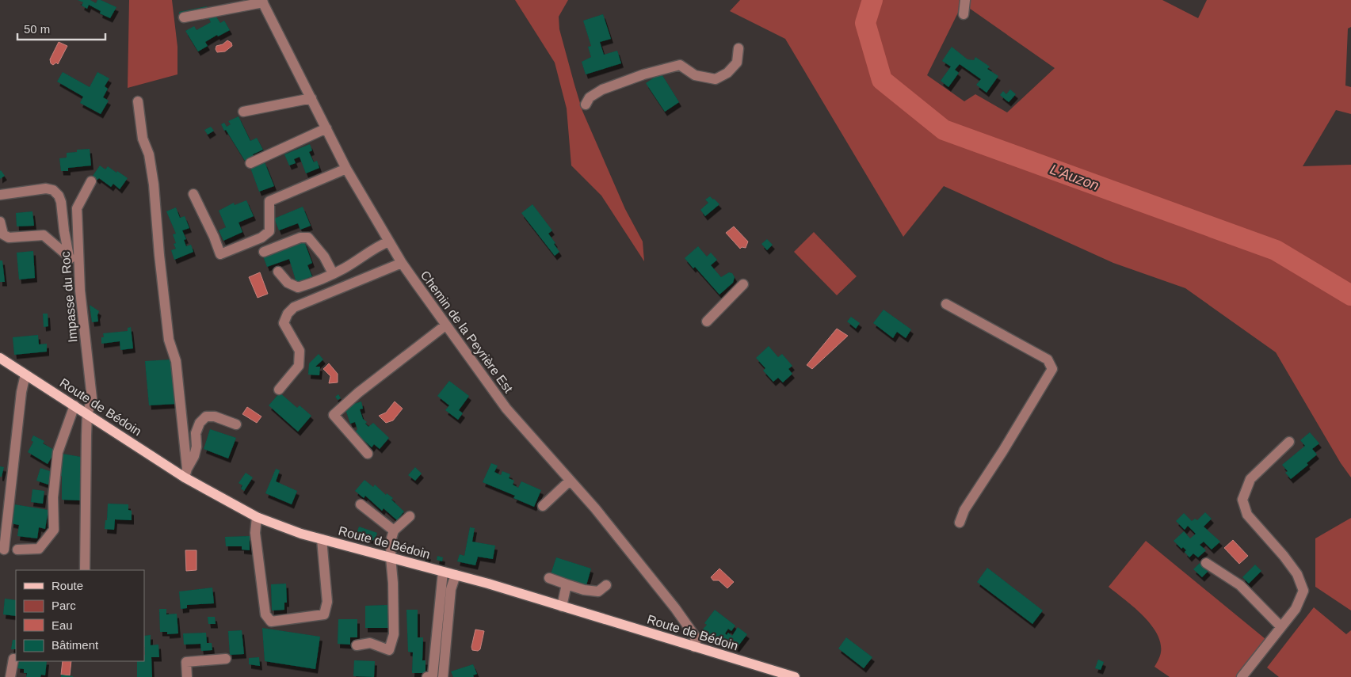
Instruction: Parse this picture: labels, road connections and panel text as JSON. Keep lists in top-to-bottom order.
{
  "streets": {
    "main road": ["Route de Bédoin"],
    "street": ["Impasse du Roc", "Chemin de la Peyrière Est"]
  },
  "crossings": [
    ["Impasse du Roc", "Route de Bédoin"],
    ["Chemin de la Peyrière Est", "Route de Bédoin"]
  ],
  "water": ["L'Auzon"],
  "legend": [
    "Route",
    "Parc",
    "Eau",
    "Bâtiment"
  ],
  "scale_bar": "50 m"
}
